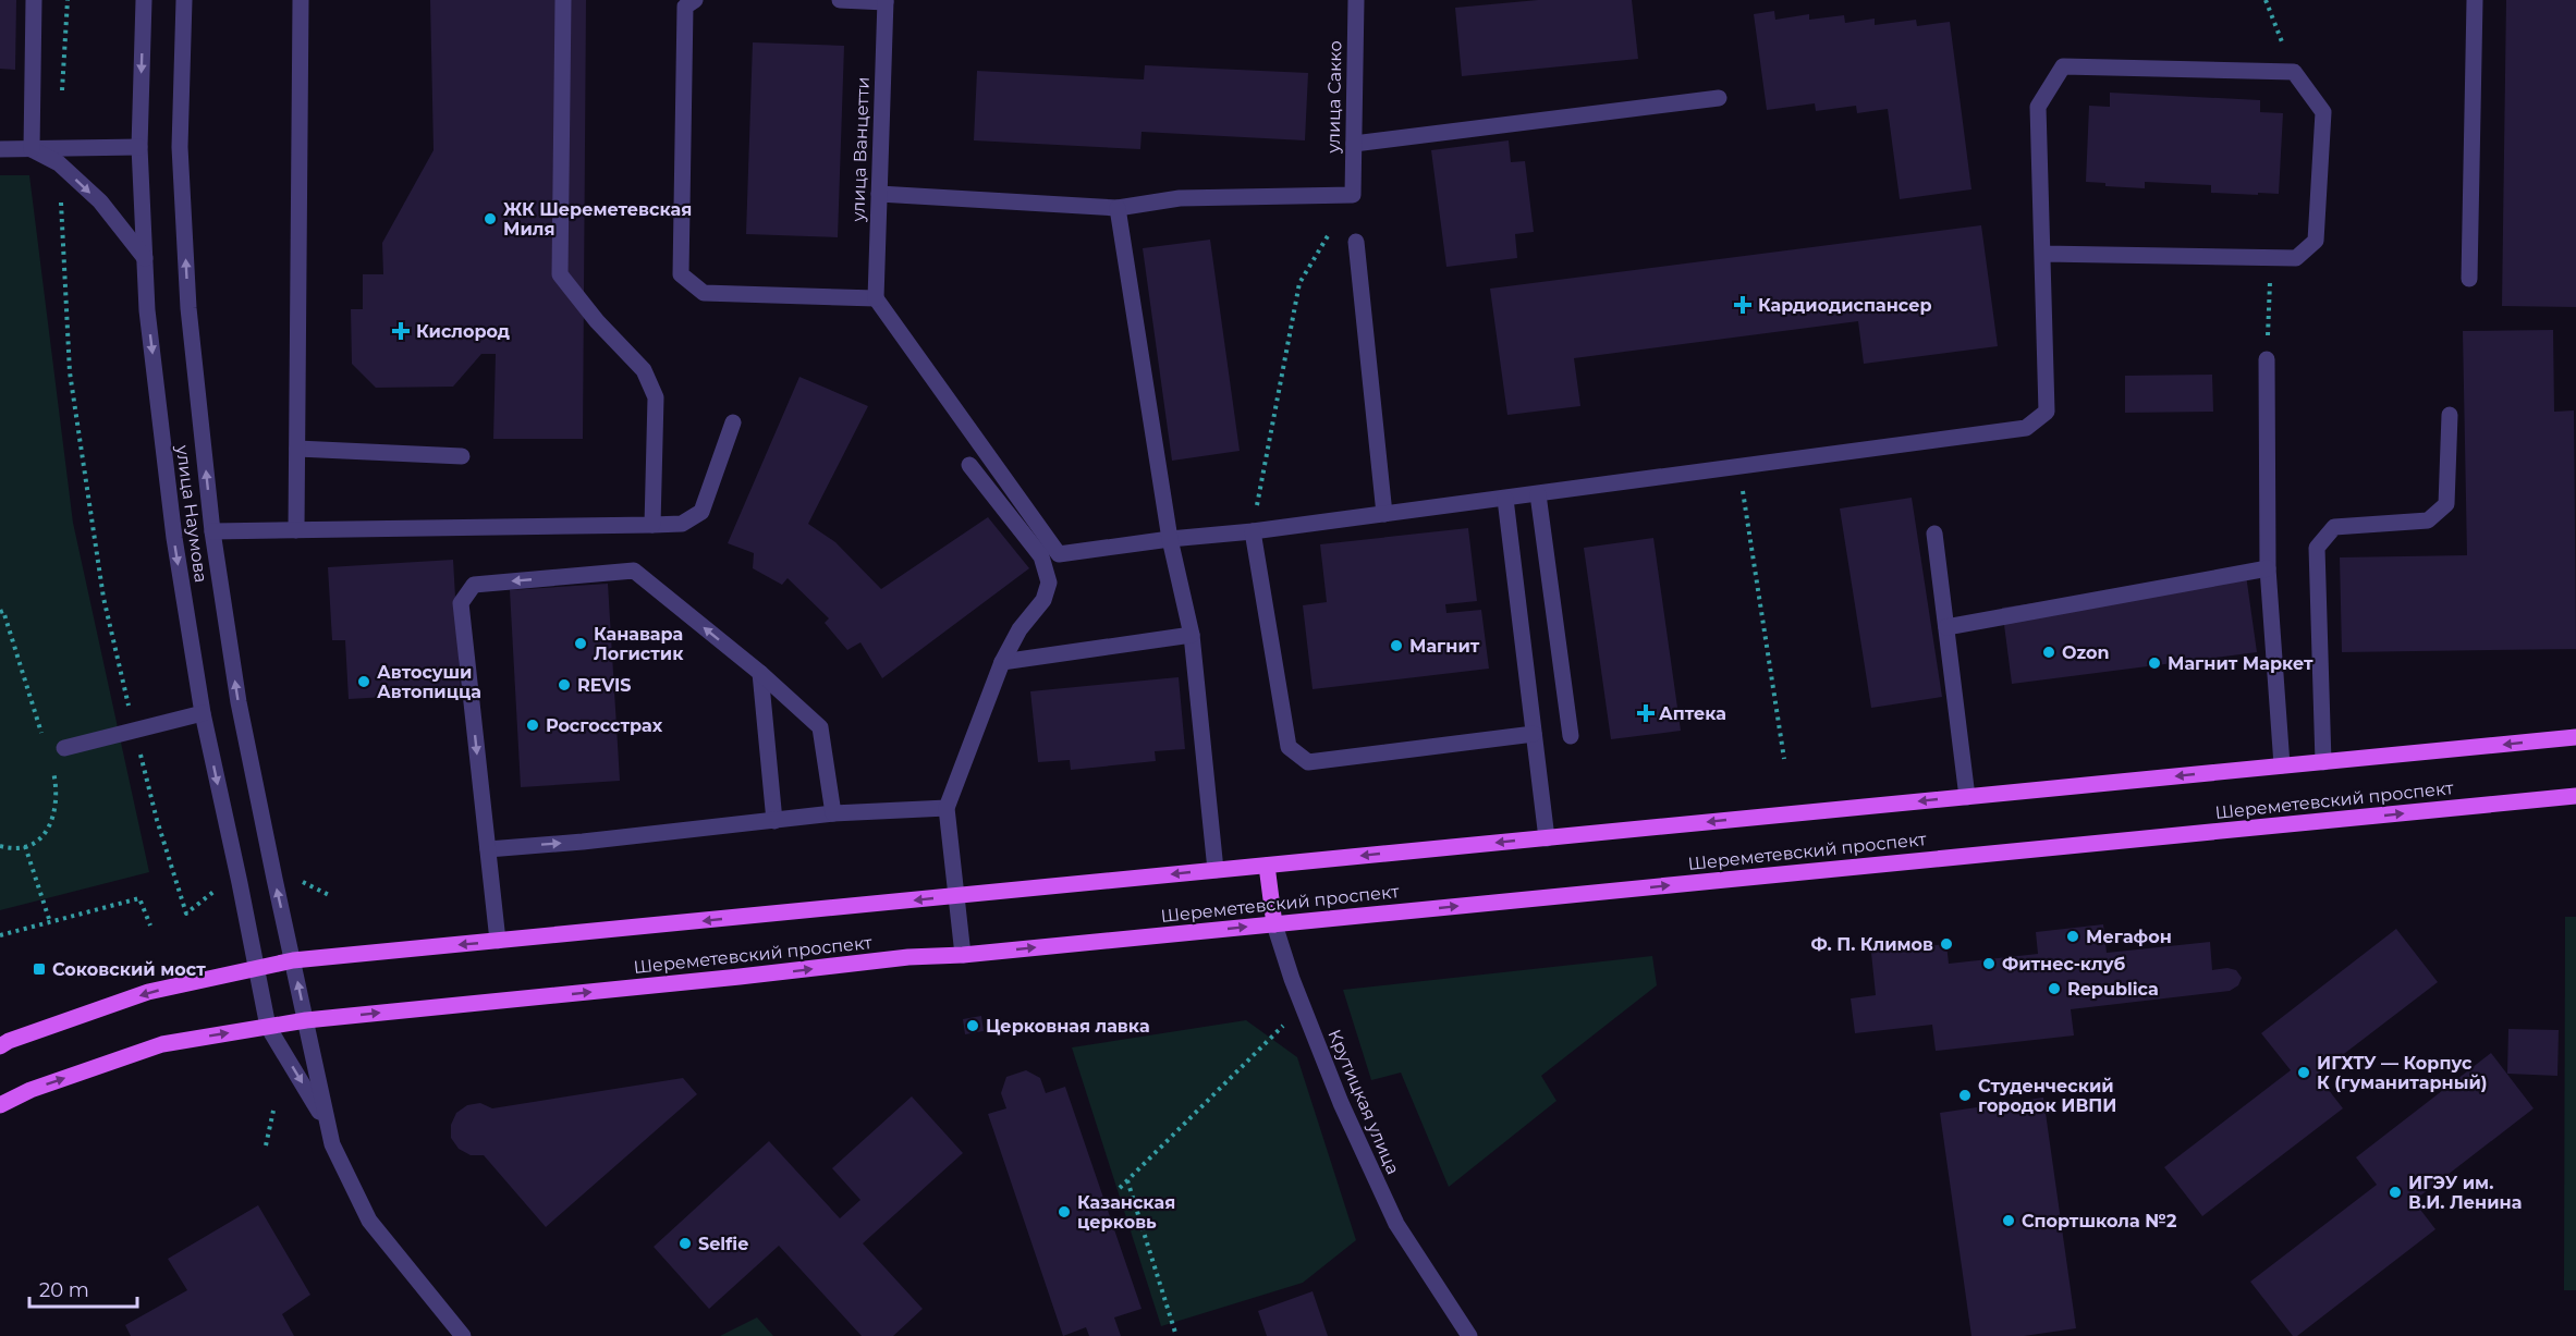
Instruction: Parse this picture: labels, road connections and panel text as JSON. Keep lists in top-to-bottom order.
{
  "streets": {
    "main road": ["Шереметевский проспект", "Крутицкая улица"],
    "street": ["улица Сакко", "улица Ванцетти", "улица Наумова"]
  },
  "crossings": [
    ["улица Наумова", "Шереметевский проспект"],
    ["Шереметевский проспект", "Крутицкая улица"]
  ],
  "places": {
    "other": [
      "ЖК Шереметевская Миля",
      "Канавара Логистик",
      "Магнит",
      "Ozon",
      "Магнит Маркет",
      "Автосуши Автопицца",
      "REVIS",
      "Росгосстрах",
      "Мегафон",
      "Ф. П. Климов",
      "Фитнес-клуб",
      "Republica",
      "Церковная лавка",
      "ИГХТУ — Корпус К (гуманитарный)",
      "Студенческий городок ИВПИ",
      "ИГЭУ им. В.И. Ленина",
      "Казанская церковь",
      "Спортшкола №2",
      "Selfie"
    ],
    "health": ["Кардиодиспансер", "Кислород", "Аптека"],
    "transit": ["Соковский мост"]
  },
  "scale_bar": "20 m"
}
